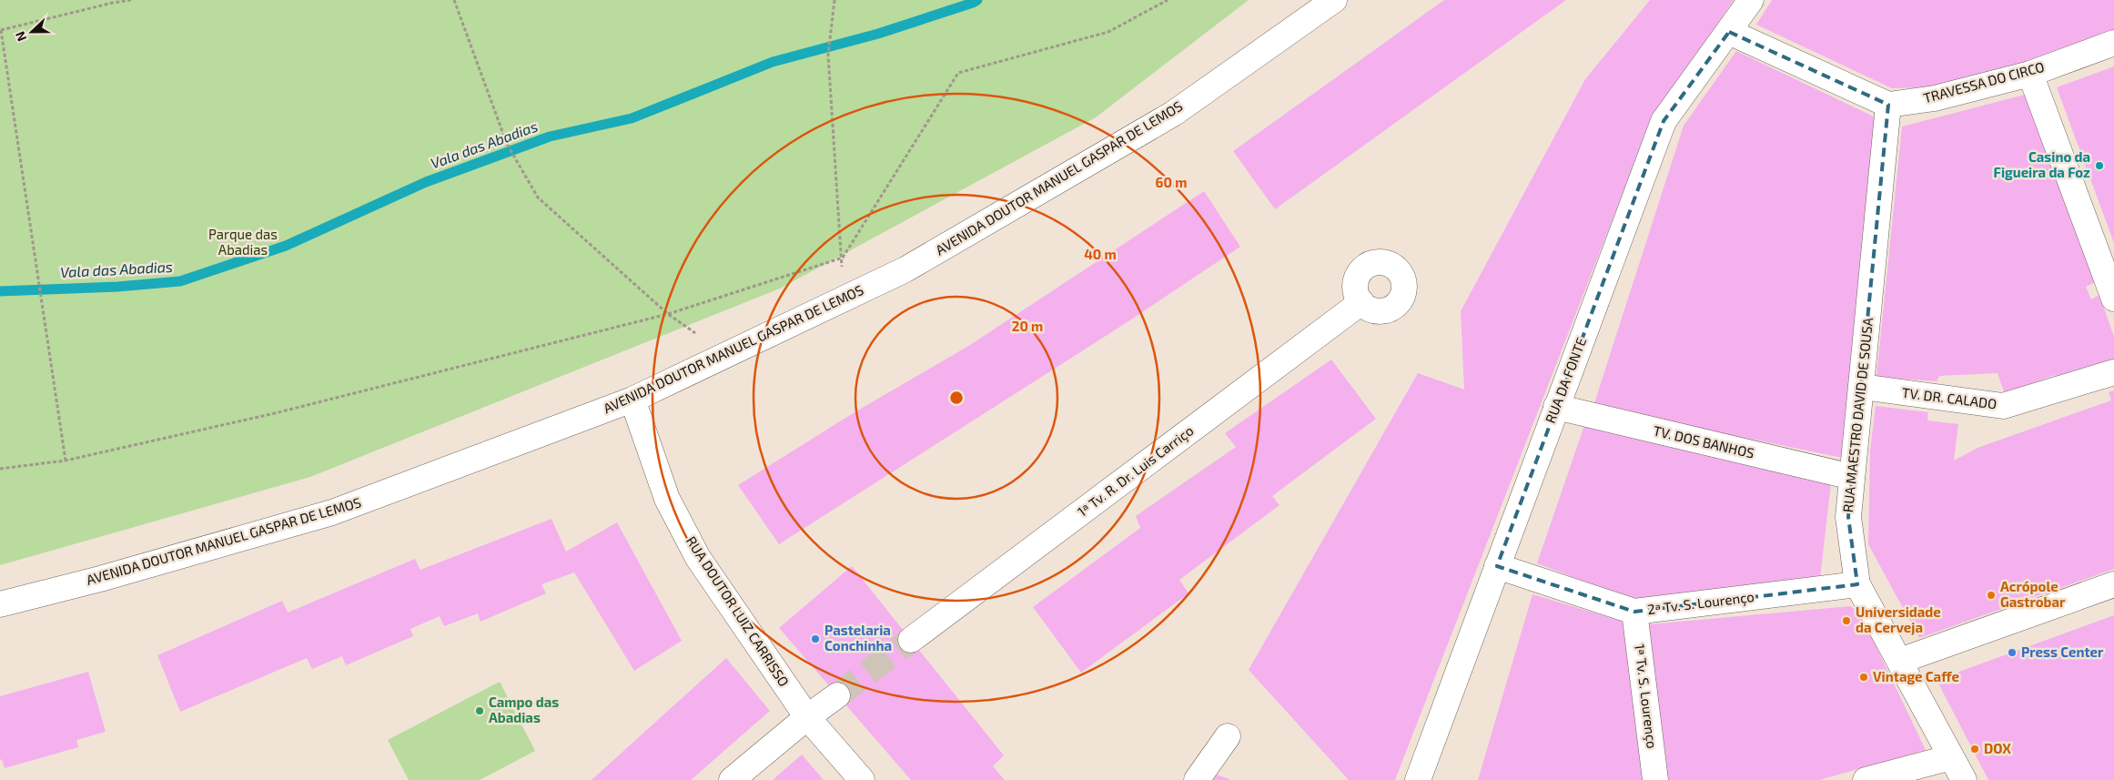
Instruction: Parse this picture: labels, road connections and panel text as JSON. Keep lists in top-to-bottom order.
{
  "streets": {
    "street": [
      "TRAVESSA DO CIRCO",
      "AVENIDA DOUTOR MANUEL GASPAR DE LEMOS",
      "RUA DA FONTE",
      "TV. DR. CALADO",
      "RUA MAESTRO DAVID DE SOUSA",
      "TV. DOS BANHOS",
      "1ª Tv. R. Dr. Luis Carriço",
      "2ª Tv. S. Lourenço",
      "RUA DOUTOR LUIZ CARRISSO",
      "1ª Tv. S. Lourenço"
    ]
  },
  "crossings": [
    ["TRAVESSA DO CIRCO", "RUA MAESTRO DAVID DE SOUSA"],
    ["AVENIDA DOUTOR MANUEL GASPAR DE LEMOS", "RUA DOUTOR LUIZ CARRISSO"],
    ["RUA DA FONTE", "TV. DOS BANHOS"],
    ["RUA DA FONTE", "2ª Tv. S. Lourenço"],
    ["TV. DR. CALADO", "RUA MAESTRO DAVID DE SOUSA"],
    ["RUA MAESTRO DAVID DE SOUSA", "TV. DOS BANHOS"],
    ["RUA MAESTRO DAVID DE SOUSA", "2ª Tv. S. Lourenço"],
    ["2ª Tv. S. Lourenço", "1ª Tv. S. Lourenço"]
  ],
  "water": ["Vala das Abadias"],
  "parks": ["Parque das Abadias"],
  "places": [
    "Casino da Figueira da Foz",
    "Acrópole Gastrobar",
    "Universidade da Cerveja",
    "Pastelaria Conchinha",
    "Press Center",
    "Vintage Caffe",
    "Campo das Abadias",
    "DOX"
  ],
  "north": "left",
  "rings": ["60 m", "40 m", "20 m"]
}
